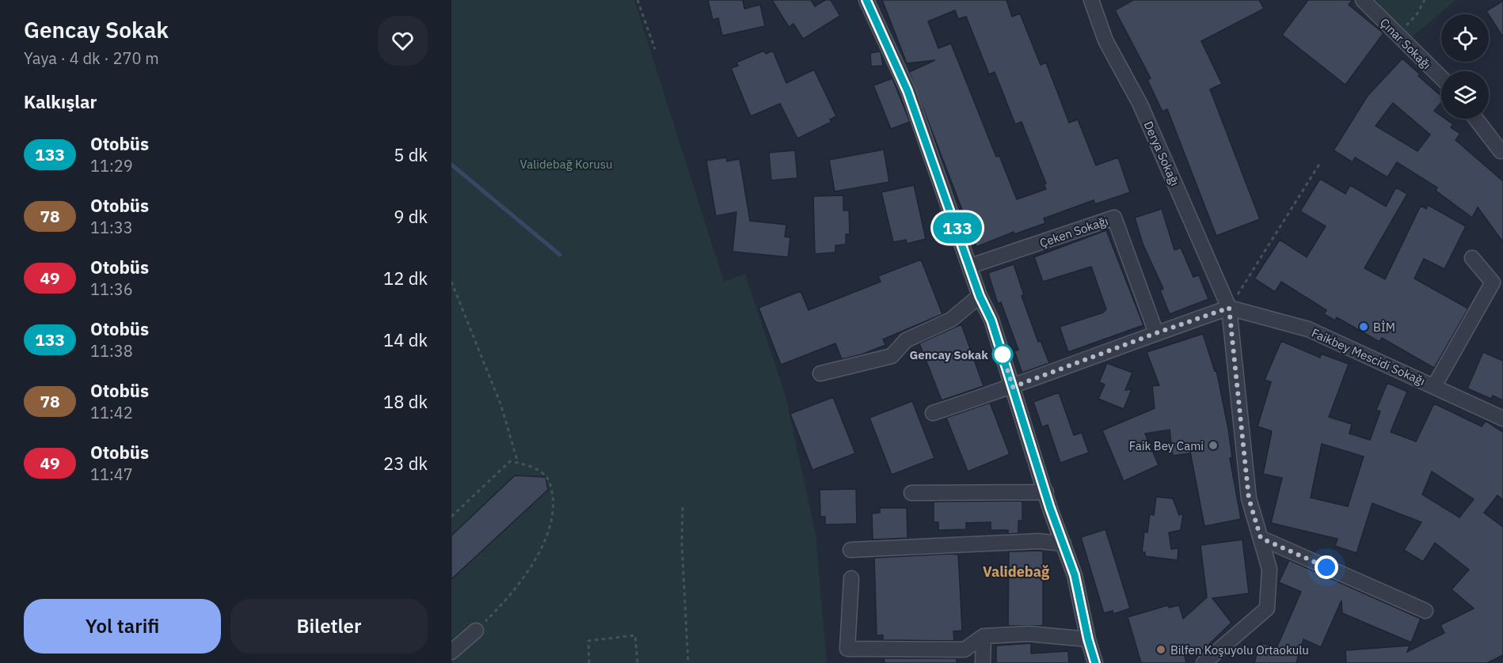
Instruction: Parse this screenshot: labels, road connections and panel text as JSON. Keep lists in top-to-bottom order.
{
  "streets": {
    "street": [
      "Çınar Sokağı",
      "Derya Sokağı",
      "Çeken Sokağı",
      "Faikbey Mescidi Sokağı"
    ]
  },
  "crossings": [
    ["Derya Sokağı", "Faikbey Mescidi Sokağı"]
  ],
  "districts": ["Validebağ"],
  "parks": ["Validebağ Korusu"],
  "places": [
    "BİM",
    "Gencay Sokak",
    "Faik Bey Cami",
    "Bilfen Koşuyolu Ortaokulu"
  ],
  "lines": ["bus line 133"],
  "page": {
    "heading": [
      ["Gencay Sokak", "Yaya · 4 dk · 270 m"],
      "Kalkışlar"
    ],
    "on_map": "133",
    "list": [
      {
        "mark": "133",
        "name": "Otobüs",
        "note": "11:29",
        "value": "5 dk"
      },
      {
        "mark": "78",
        "name": "Otobüs",
        "note": "11:33",
        "value": "9 dk"
      },
      {
        "mark": "49",
        "name": "Otobüs",
        "note": "11:36",
        "value": "12 dk"
      },
      {
        "mark": "133",
        "name": "Otobüs",
        "note": "11:38",
        "value": "14 dk"
      },
      {
        "mark": "78",
        "name": "Otobüs",
        "note": "11:42",
        "value": "18 dk"
      },
      {
        "mark": "49",
        "name": "Otobüs",
        "note": "11:47",
        "value": "23 dk"
      }
    ],
    "buttons": ["Yol tarifi", "Biletler"]
  }
}
